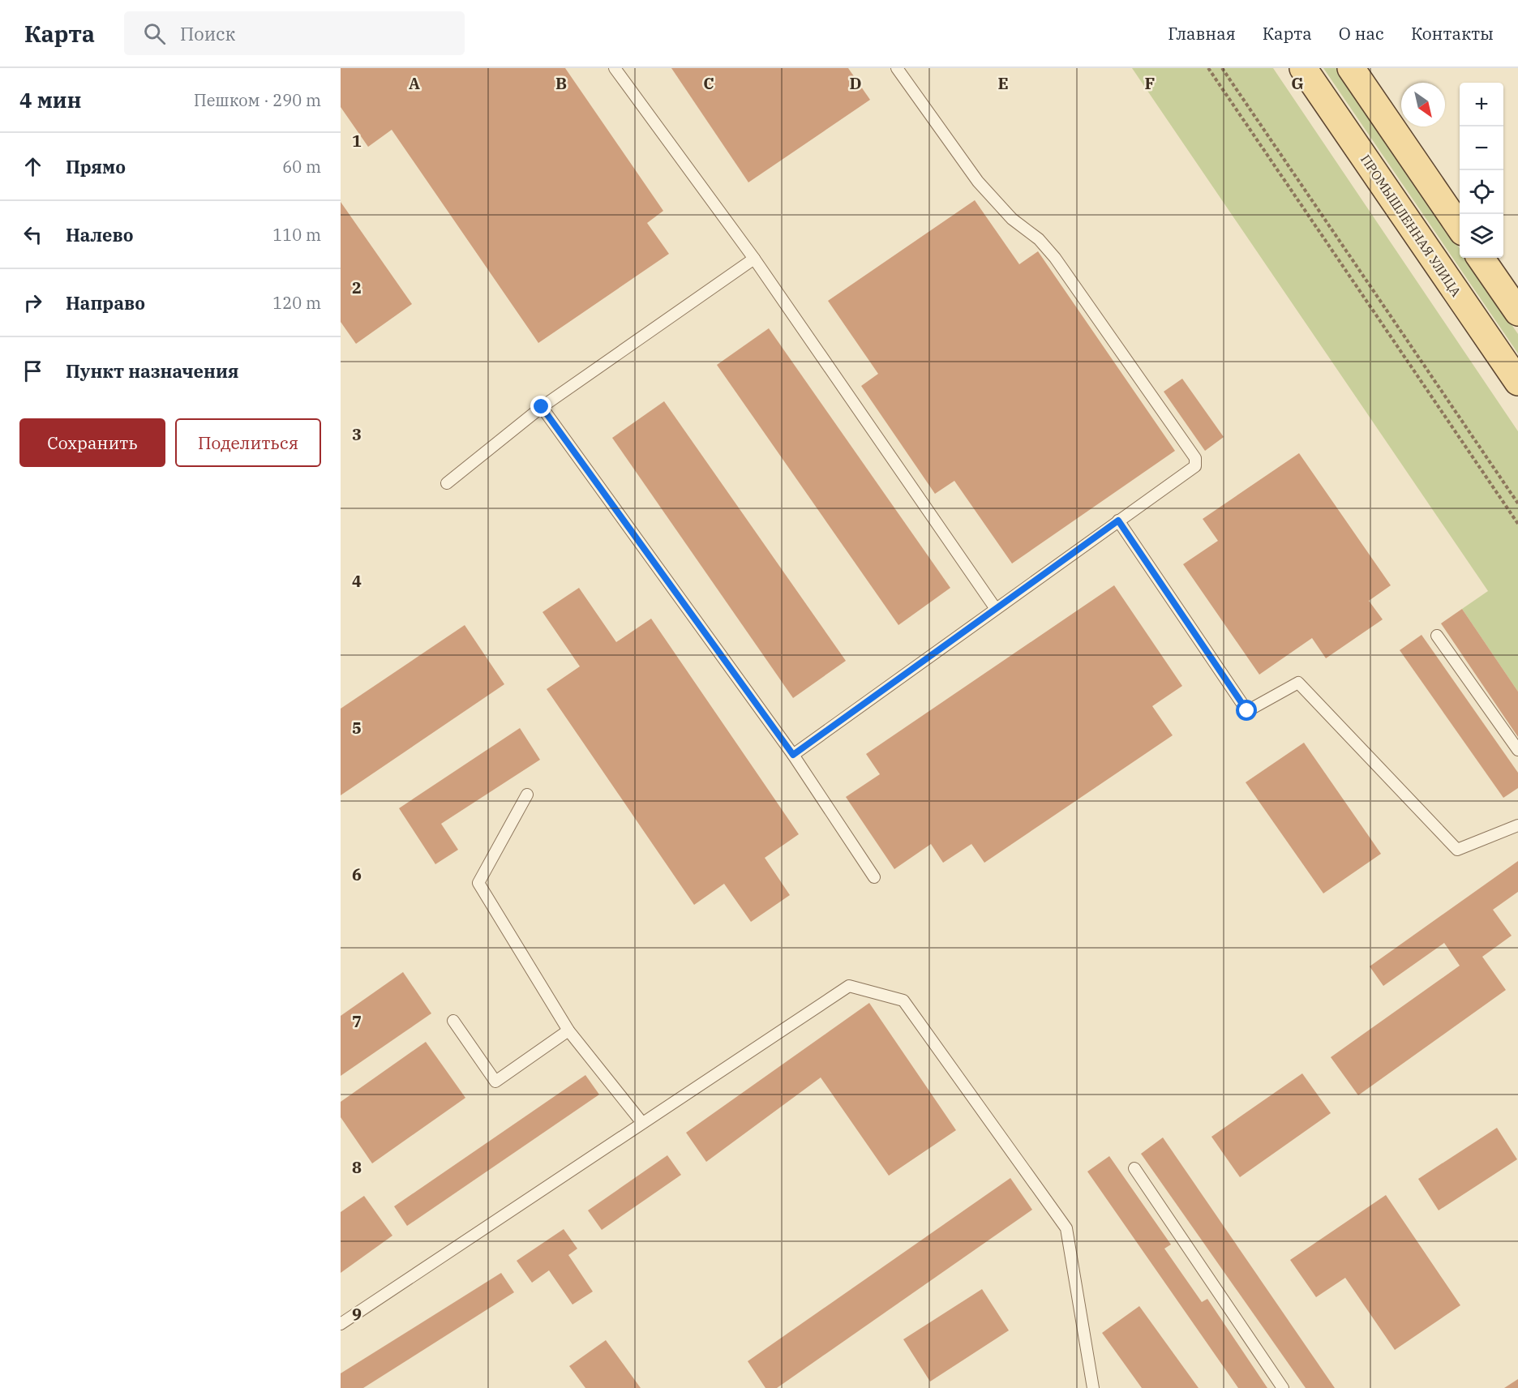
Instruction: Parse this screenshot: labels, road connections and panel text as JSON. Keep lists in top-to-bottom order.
{
  "streets": {
    "main road": ["ПРОМЫШЛЕННАЯ УЛИЦА"]
  },
  "north": "bottom right",
  "page": {
    "header": "Карта",
    "search": "Поиск",
    "nav": [
      "Главная",
      "Карта",
      "О нас",
      "Контакты"
    ],
    "heading": ["4 мин", "Пешком · 290 m"],
    "map_buttons": ["+", "−"],
    "list": [
      ["Прямо", "60 m"],
      ["Налево", "110 m"],
      ["Направо", "120 m"],
      "Пункт назначения"
    ],
    "buttons": ["Сохранить", "Поделиться"]
  },
  "grid": {
    "columns": [
      "A",
      "B",
      "C",
      "D",
      "E",
      "F",
      "G"
    ],
    "rows": [
      "1",
      "2",
      "3",
      "4",
      "5",
      "6",
      "7",
      "8",
      "9"
    ]
  }
}
